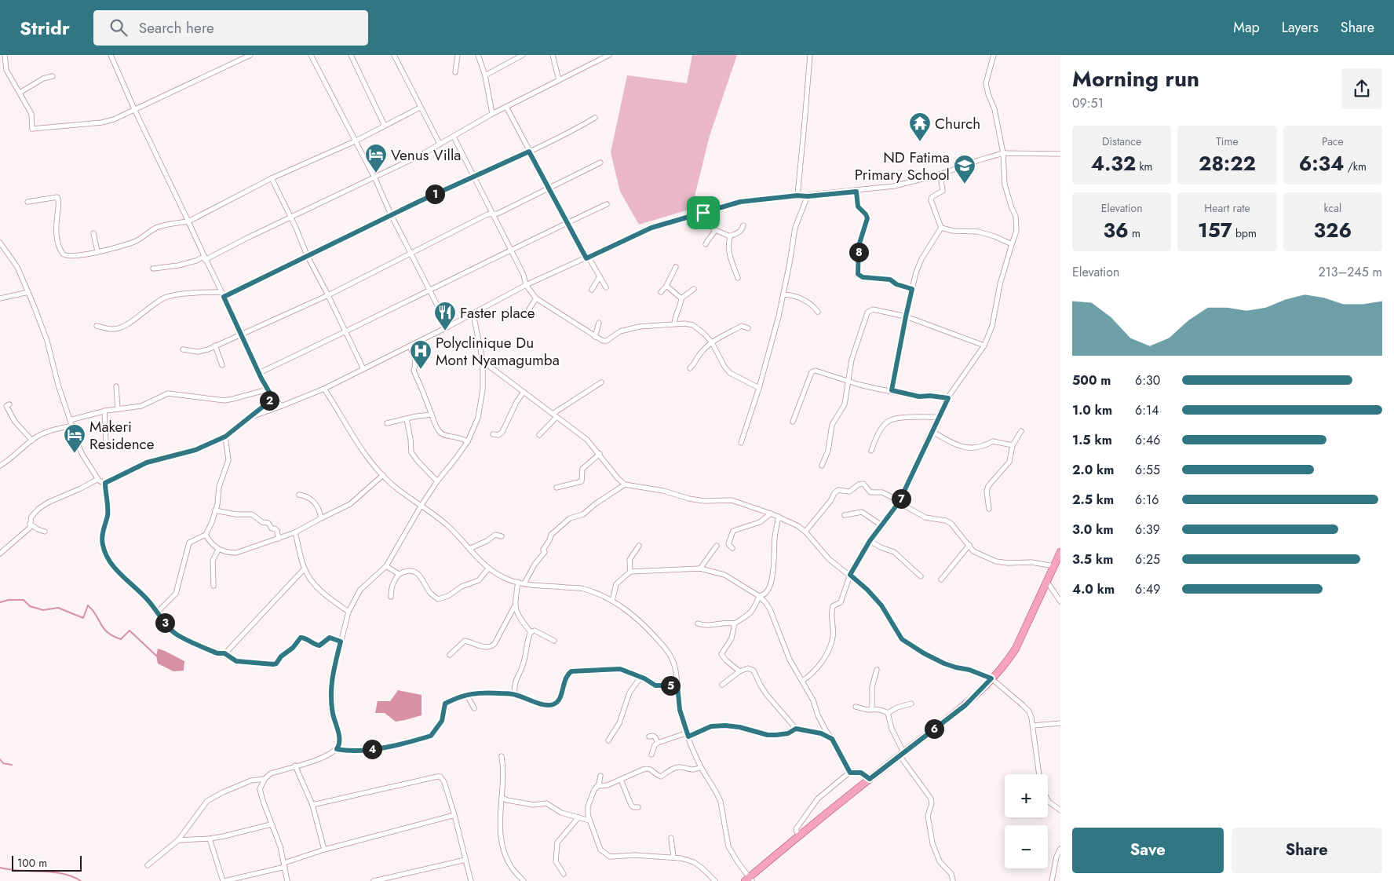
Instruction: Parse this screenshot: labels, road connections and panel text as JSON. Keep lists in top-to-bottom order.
{
  "places": {
    "temple": ["Church"],
    "hotel": ["Venus Villa", "Makeri Residence"],
    "school or university": ["ND Fatima Primary School"],
    "restaurant": ["Faster place"],
    "hospital": ["Polyclinique Du Mont Nyamagumba"]
  },
  "scale_bar": "100 m",
  "page": {
    "header": "Stridr",
    "search": "Search here",
    "nav": ["Map", "Layers", "Share"],
    "heading": ["Morning run", "09:51"],
    "stats": [
      ["Distance", "4.32 km"],
      ["Time", "28:22"],
      ["Pace", "6:34 /km"],
      ["Elevation", "36 m"],
      ["Heart rate", "157 bpm"],
      ["kcal", "326"]
    ],
    "pins": [
      "1",
      "8",
      "2",
      "7",
      "3",
      "5",
      "6",
      "4"
    ],
    "chart": ["Elevation", "213–245 m"],
    "list": [
      {
        "name": "500 m",
        "note": "6:30"
      },
      {
        "name": "1.0 km",
        "note": "6:14"
      },
      {
        "name": "1.5 km",
        "note": "6:46"
      },
      {
        "name": "2.0 km",
        "note": "6:55"
      },
      {
        "name": "2.5 km",
        "note": "6:16"
      },
      {
        "name": "3.0 km",
        "note": "6:39"
      },
      {
        "name": "3.5 km",
        "note": "6:25"
      },
      {
        "name": "4.0 km",
        "note": "6:49"
      }
    ],
    "map_buttons": ["+", "−"],
    "buttons": ["Save", "Share"],
    "scale": "100 m"
  }
}
